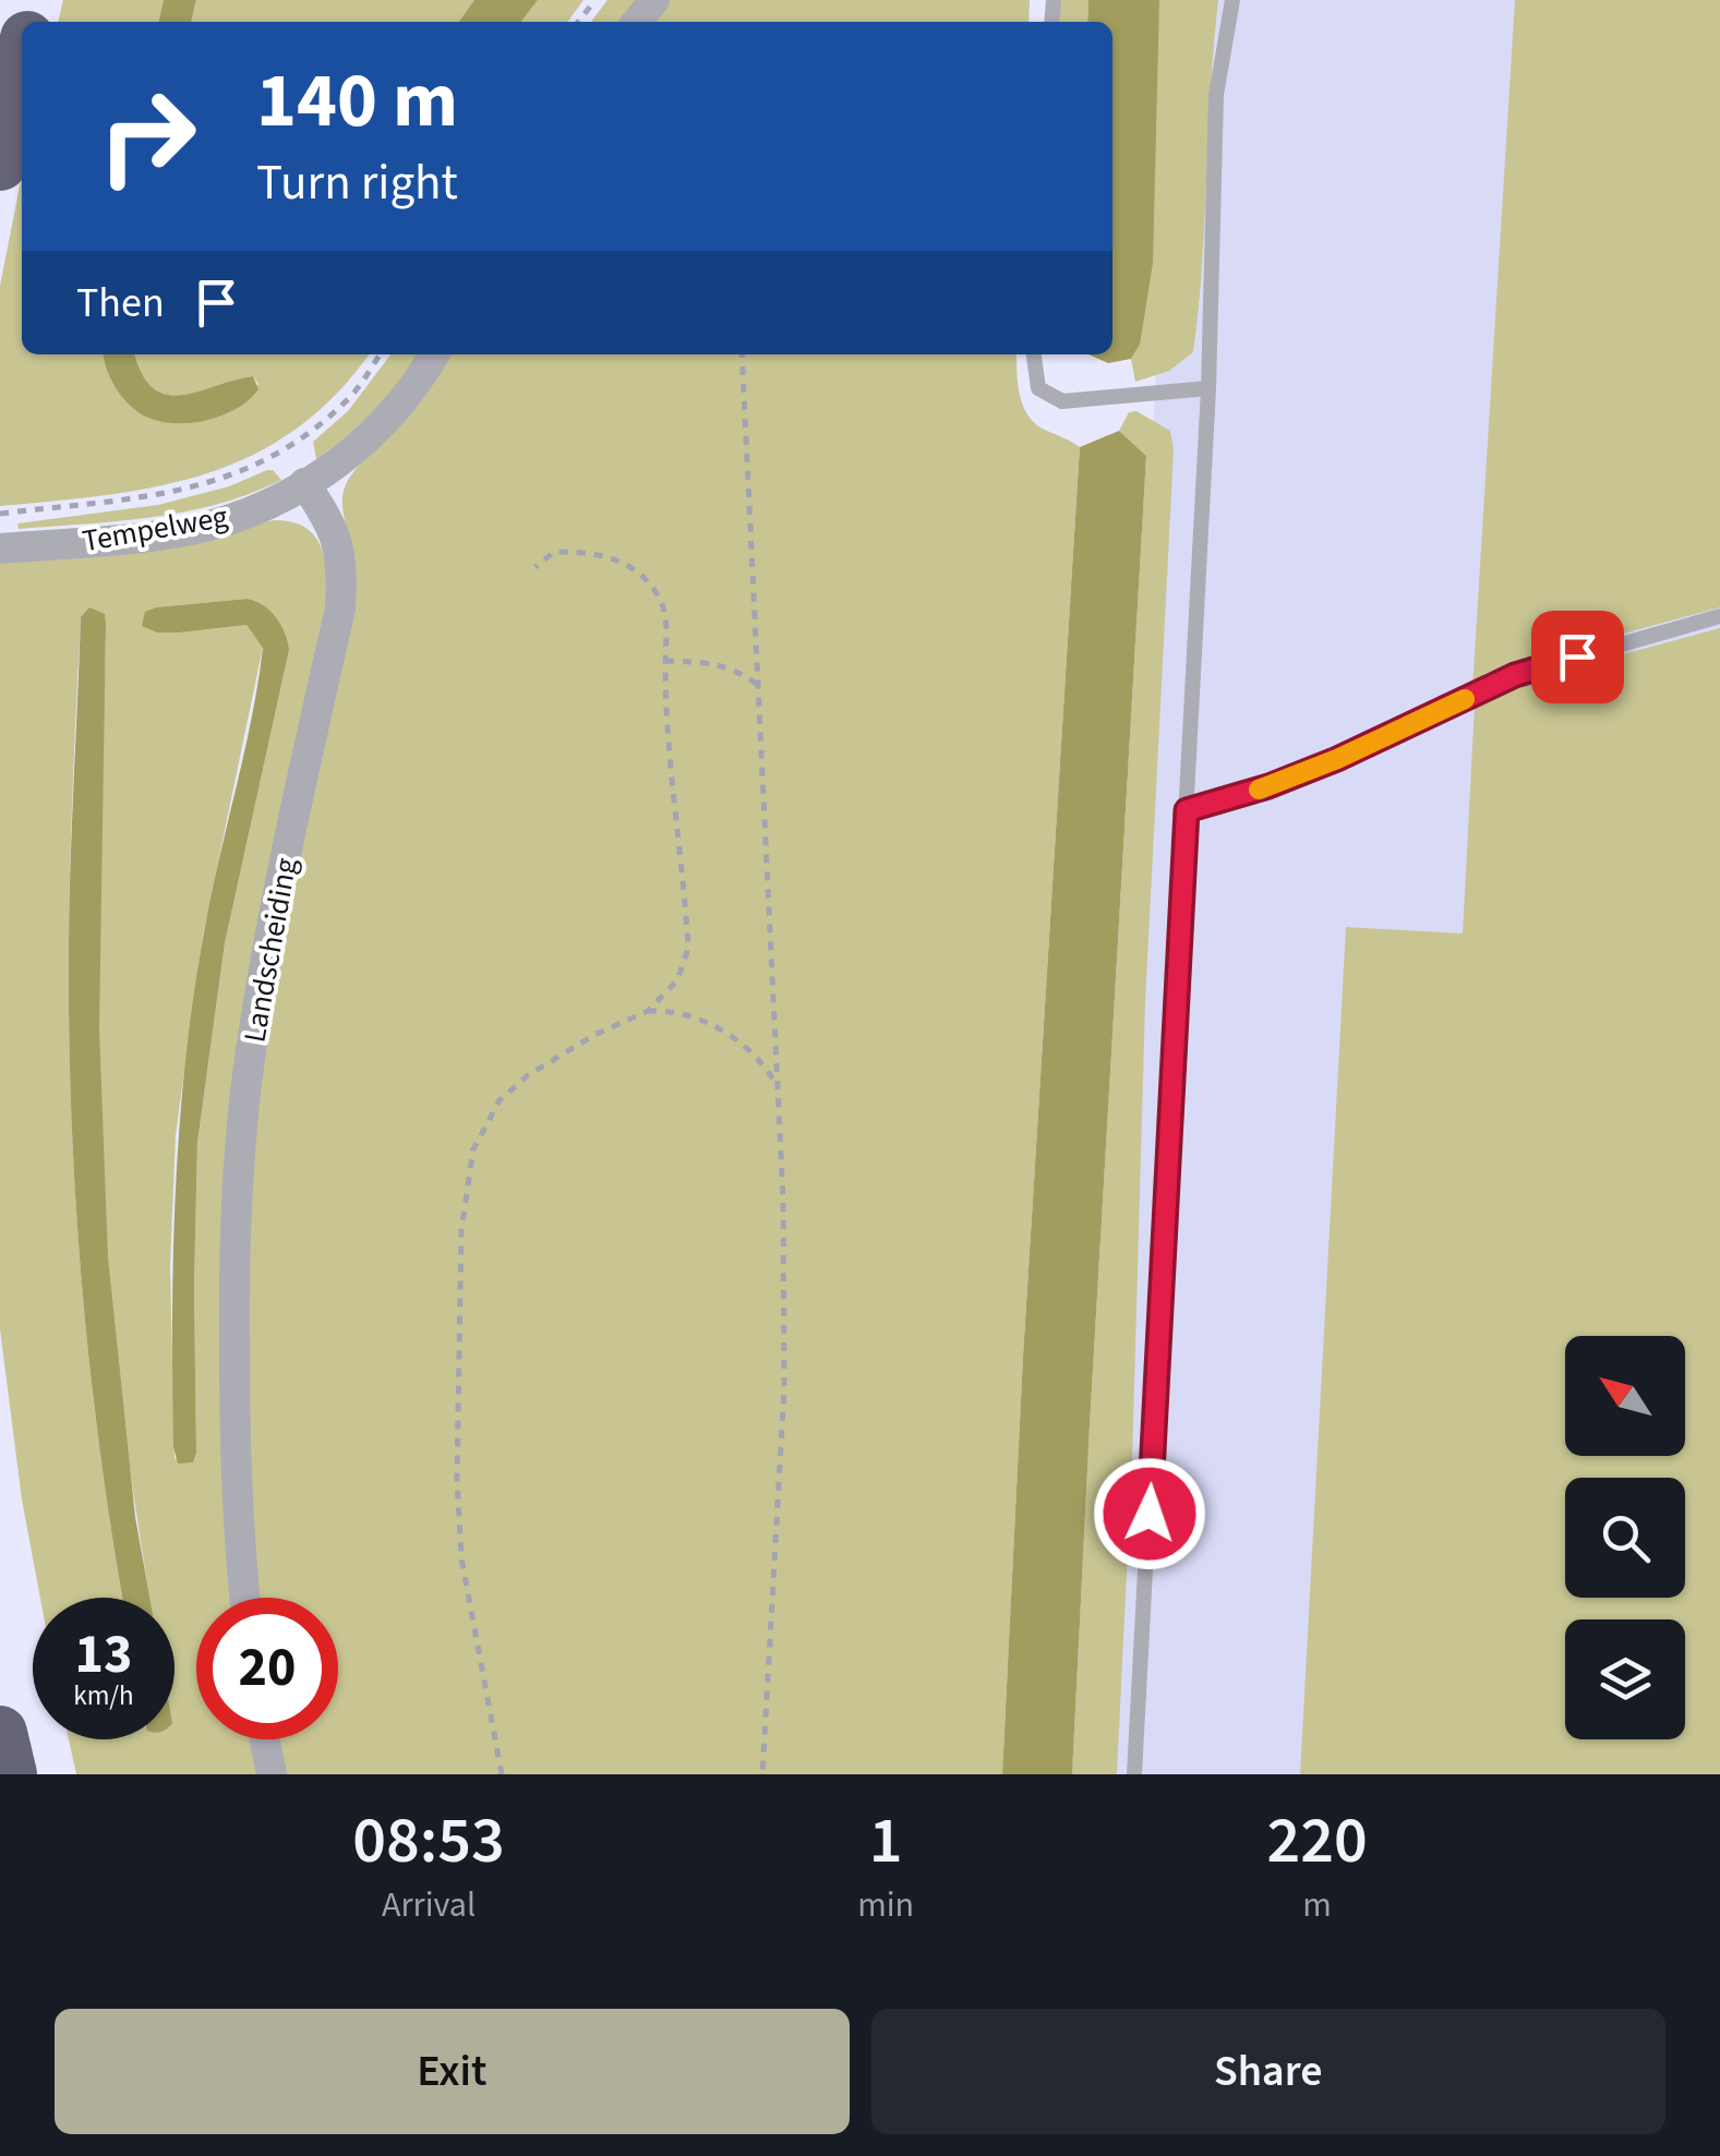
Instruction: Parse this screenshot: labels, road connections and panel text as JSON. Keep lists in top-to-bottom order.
{
  "streets": {
    "street": ["Tempelweg", "Landscheiding"]
  },
  "crossings": [
    ["Tempelweg", "Landscheiding"]
  ],
  "north": "top left",
  "page": {
    "turn": ["140 m", "Turn right"],
    "then": "Then",
    "speed": "13 km/h",
    "limit": "20",
    "eta": [
      "08:53",
      "Arrival",
      "1",
      "min",
      "220",
      "m"
    ],
    "buttons": ["Exit", "Share"]
  }
}
